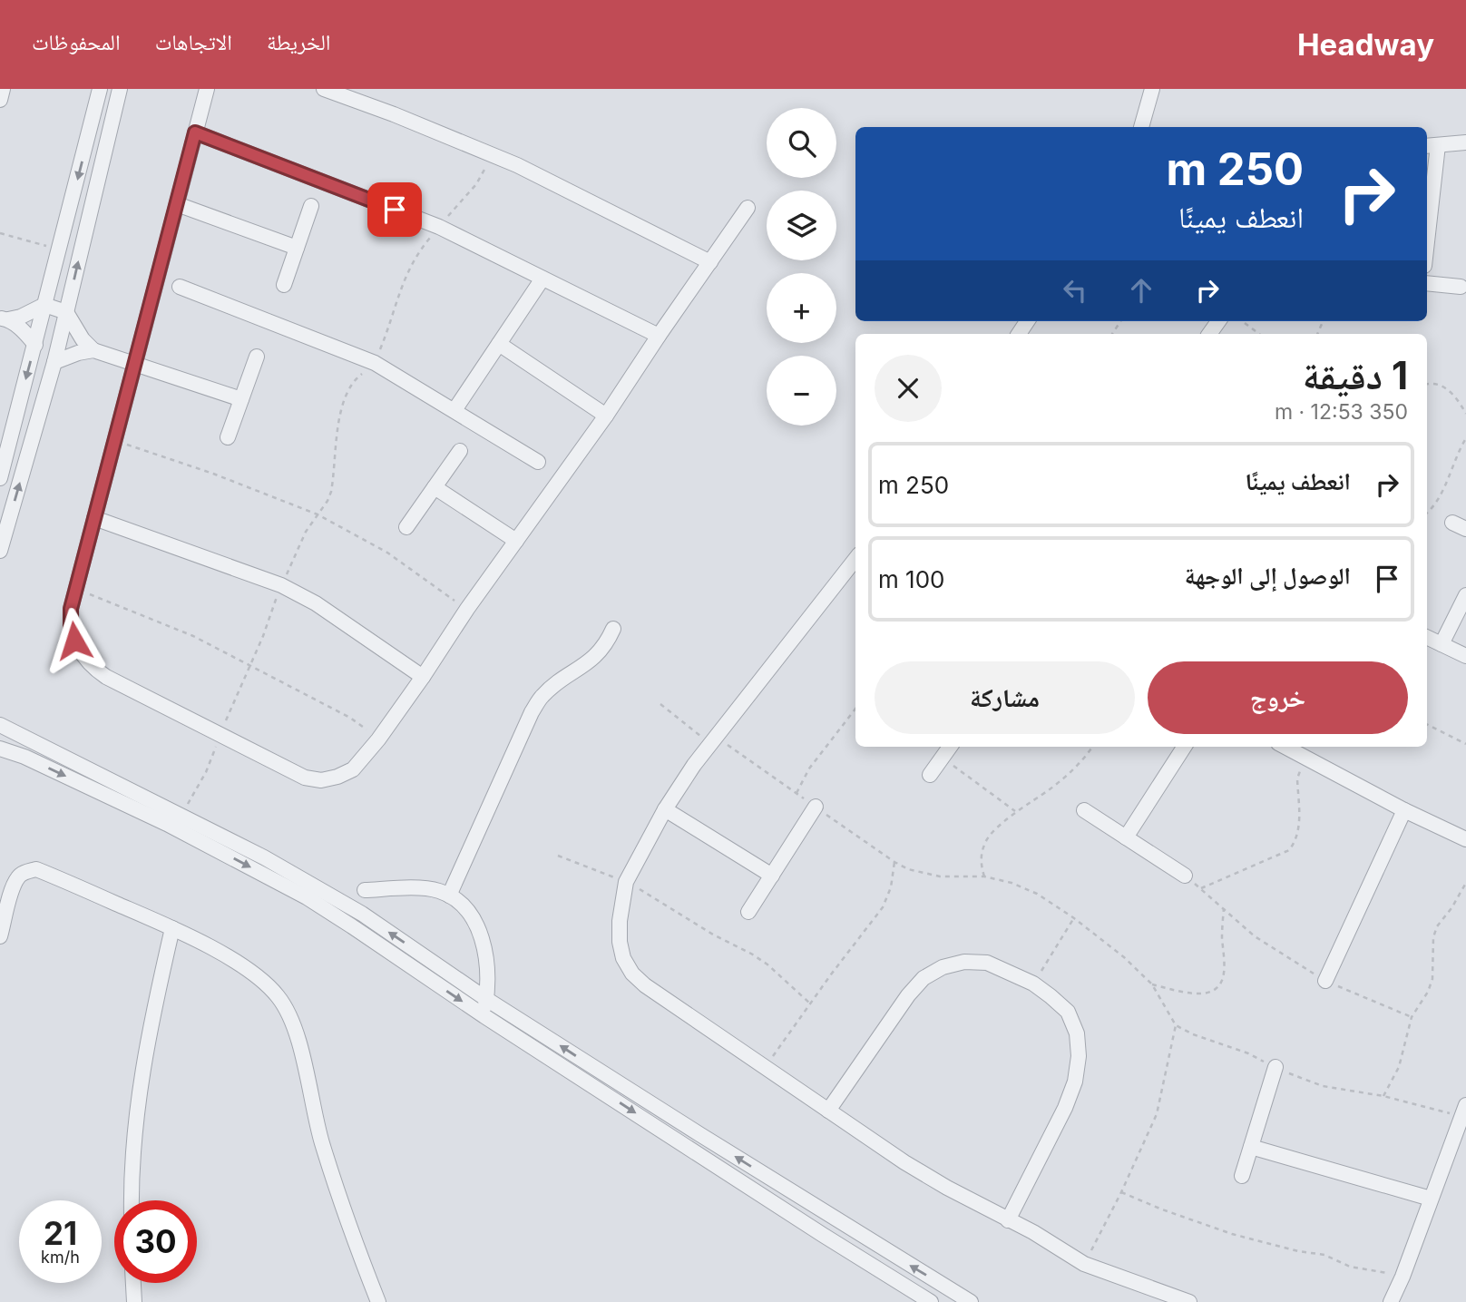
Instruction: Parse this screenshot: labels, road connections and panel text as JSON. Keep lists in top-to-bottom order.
{
  "page": {
    "header": "Headway",
    "nav": ["الخريطة", "الاتجاهات", "المحفوظات"],
    "map_buttons": ["+", "−"],
    "turn": ["250 m", "انعطف يمينًا"],
    "heading": ["1 دقيقة", "350 m · 12:53"],
    "list": [
      {
        "name": "انعطف يمينًا",
        "value": "250 m"
      },
      {
        "name": "الوصول إلى الوجهة",
        "value": "100 m"
      }
    ],
    "buttons": ["خروج", "مشاركة"],
    "speed": "21 km/h",
    "limit": "30"
  }
}
